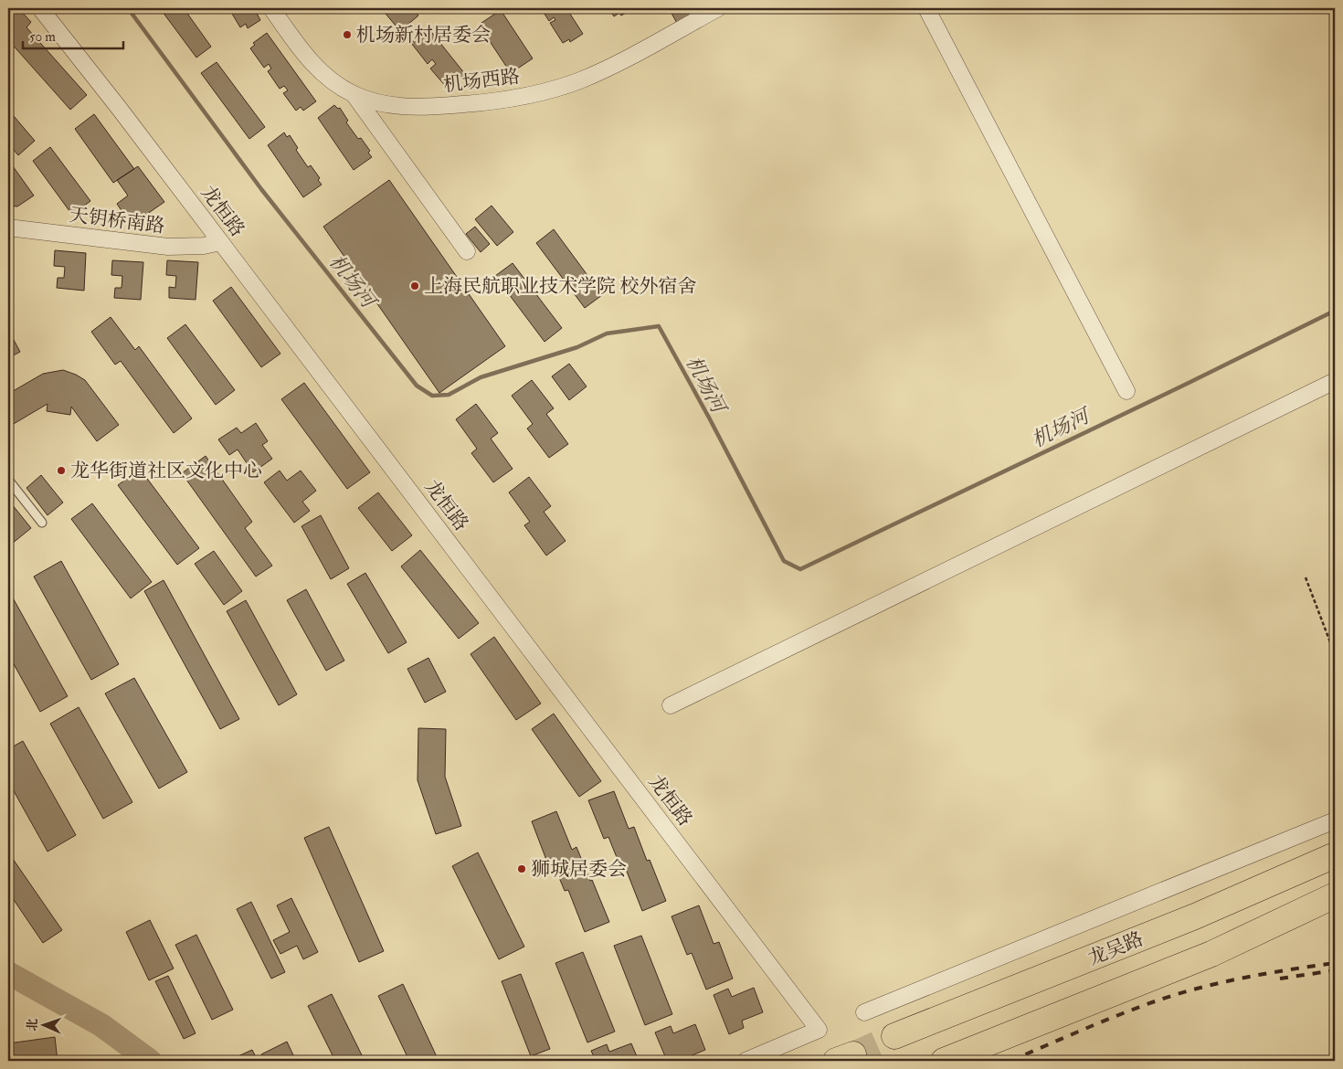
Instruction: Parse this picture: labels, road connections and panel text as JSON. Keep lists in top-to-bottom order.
{
  "streets": {
    "main road": ["龙吴路"],
    "street": ["机场西路", "龙恒路", "天钥桥南路"]
  },
  "crossings": [
    ["龙恒路", "天钥桥南路"]
  ],
  "water": ["机场河"],
  "places": [
    "机场新村居委会",
    "上海民航职业技术学院 校外宿舍",
    "龙华街道社区文化中心",
    "狮城居委会"
  ],
  "scale_bar": "50 m",
  "north": "left"
}
